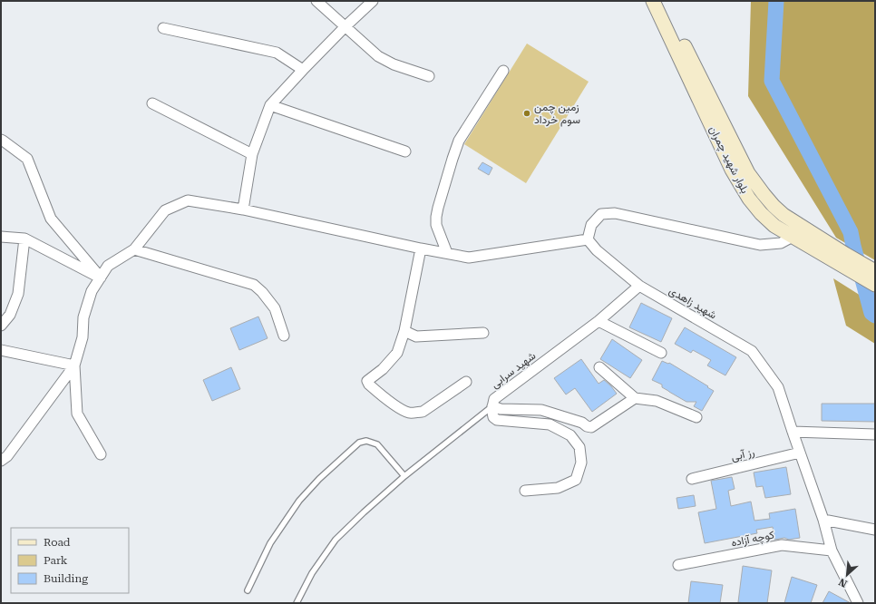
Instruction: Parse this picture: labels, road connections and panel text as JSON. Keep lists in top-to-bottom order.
{
  "streets": {
    "main road": ["بلوار شهید چمران"],
    "street": [
      "شهید زاهدی",
      "شهید سرابی",
      "رز آبی",
      "کوچه آزاده"
    ]
  },
  "crossings": [
    ["شهید زاهدی", "شهید سرابی"],
    ["شهید زاهدی", "رز آبی"],
    ["شهید زاهدی", "کوچه آزاده"]
  ],
  "places": ["زمین چمن سوم خرداد"],
  "legend": ["Road", "Park", "Building"],
  "north": "bottom left"
}
